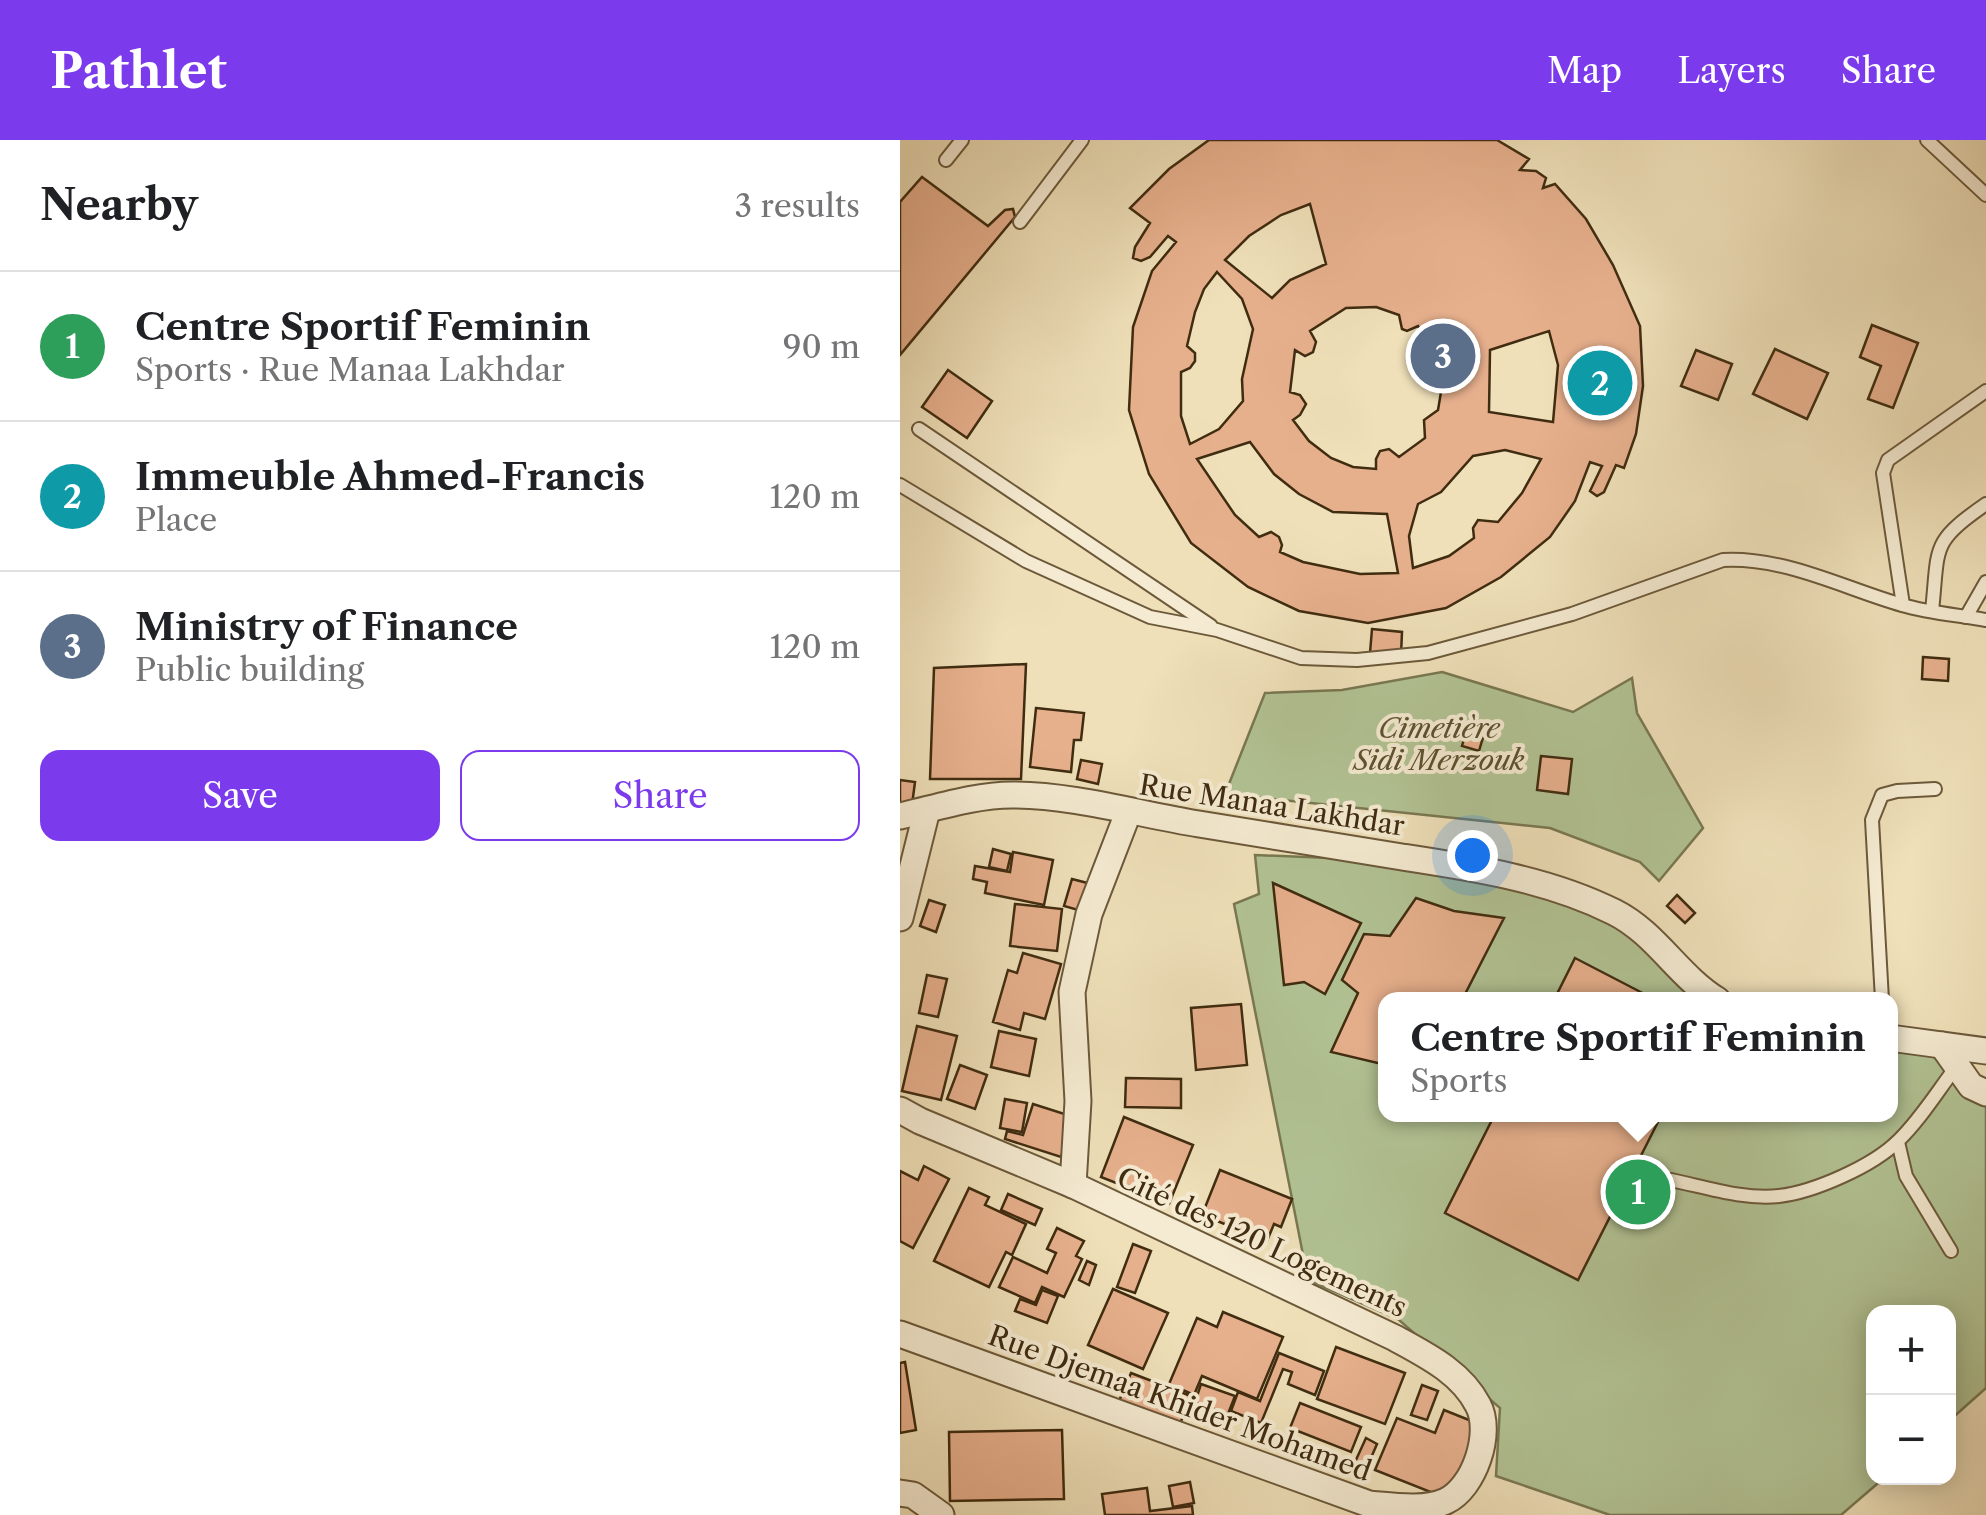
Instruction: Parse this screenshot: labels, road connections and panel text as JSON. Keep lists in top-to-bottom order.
{
  "streets": {
    "street": ["Rue Manaa Lakhdar", "Cité des 120 Logements", "Rue Djemaa Khider Mohamed"]
  },
  "crossings": [
    ["Cité des 120 Logements", "Rue Djemaa Khider Mohamed"]
  ],
  "parks": ["Cimetière Sidi Merzouk"],
  "page": {
    "header": "Pathlet",
    "nav": ["Map", "Layers", "Share"],
    "heading": ["Nearby", "3 results"],
    "list": [
      {
        "mark": "1",
        "name": "Centre Sportif Feminin",
        "note": "Sports · Rue Manaa Lakhdar",
        "value": "90 m"
      },
      {
        "mark": "2",
        "name": "Immeuble Ahmed-Francis",
        "note": "Place",
        "value": "120 m"
      },
      {
        "mark": "3",
        "name": "Ministry of Finance",
        "note": "Public building",
        "value": "120 m"
      }
    ],
    "pins": ["3", "2", "1"],
    "buttons": ["Save", "Share"],
    "popup": ["Centre Sportif Feminin", "Sports"],
    "map_buttons": ["+", "−"]
  }
}
